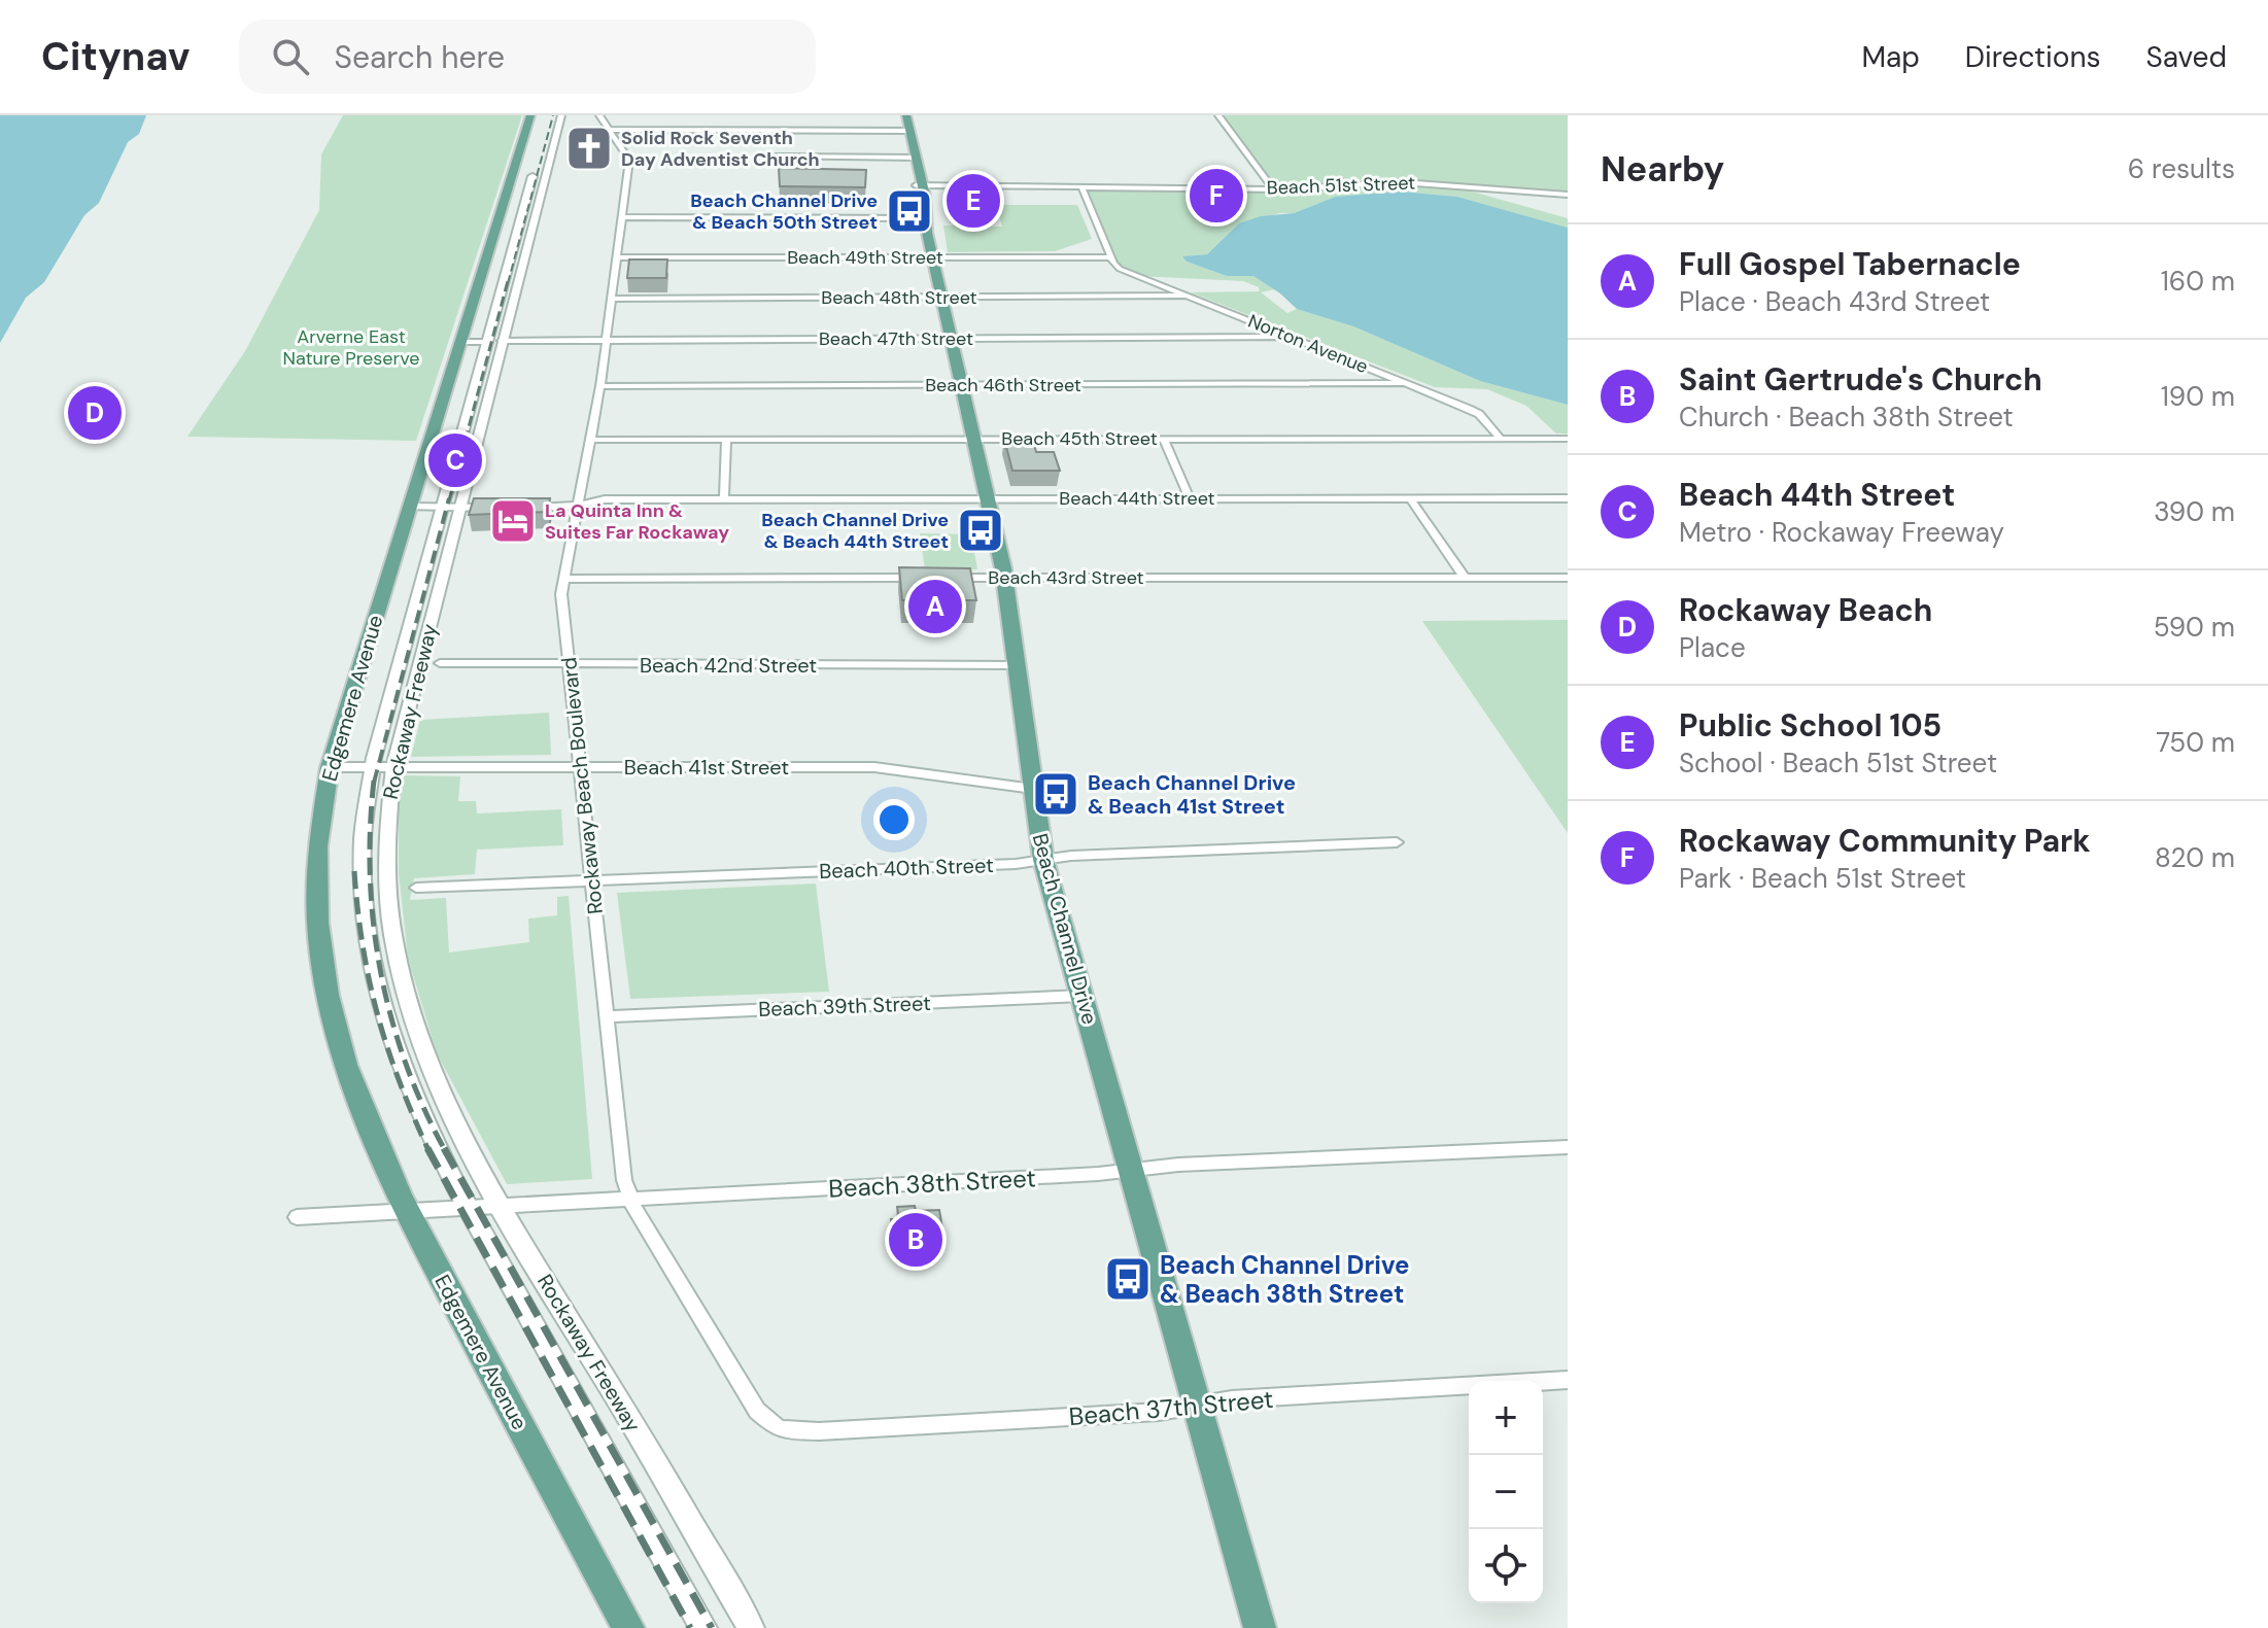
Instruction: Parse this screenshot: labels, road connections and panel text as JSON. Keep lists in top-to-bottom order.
{
  "streets": {
    "main road": ["Edgemere Avenue", "Beach Channel Drive"],
    "street": [
      "Beach 51st Street",
      "Beach 49th Street",
      "Beach 48th Street",
      "Beach 47th Street",
      "Norton Avenue",
      "Beach 46th Street",
      "Beach 45th Street",
      "Beach 44th Street",
      "Beach 43rd Street",
      "Beach 42nd Street",
      "Rockaway Freeway",
      "Beach 41st Street",
      "Rockaway Beach Boulevard",
      "Beach 40th Street",
      "Beach 39th Street",
      "Beach 38th Street",
      "Beach 37th Street"
    ]
  },
  "crossings": [
    ["Beach 51st Street", "Beach Channel Drive"],
    ["Beach 49th Street", "Norton Avenue"],
    ["Beach 49th Street", "Rockaway Beach Boulevard"],
    ["Beach 49th Street", "Beach Channel Drive"],
    ["Beach 48th Street", "Norton Avenue"],
    ["Beach 48th Street", "Rockaway Beach Boulevard"],
    ["Beach 48th Street", "Beach Channel Drive"],
    ["Beach 47th Street", "Norton Avenue"],
    ["Beach 47th Street", "Rockaway Freeway"],
    ["Beach 47th Street", "Rockaway Beach Boulevard"],
    ["Beach 47th Street", "Beach Channel Drive"],
    ["Norton Avenue", "Beach 46th Street"],
    ["Norton Avenue", "Beach 45th Street"],
    ["Beach 46th Street", "Rockaway Beach Boulevard"],
    ["Beach 46th Street", "Beach Channel Drive"],
    ["Beach 45th Street", "Rockaway Beach Boulevard"],
    ["Beach 45th Street", "Beach Channel Drive"],
    ["Beach 44th Street", "Rockaway Beach Boulevard"],
    ["Beach 44th Street", "Beach Channel Drive"],
    ["Beach 43rd Street", "Beach Channel Drive"],
    ["Beach 42nd Street", "Rockaway Beach Boulevard"],
    ["Beach 42nd Street", "Beach Channel Drive"],
    ["Edgemere Avenue", "Beach 41st Street"],
    ["Edgemere Avenue", "Beach 38th Street"],
    ["Rockaway Freeway", "Beach 41st Street"],
    ["Rockaway Freeway", "Beach 38th Street"],
    ["Beach 41st Street", "Rockaway Beach Boulevard"],
    ["Beach 41st Street", "Beach Channel Drive"],
    ["Rockaway Beach Boulevard", "Beach 40th Street"],
    ["Rockaway Beach Boulevard", "Beach 39th Street"],
    ["Rockaway Beach Boulevard", "Beach 38th Street"],
    ["Rockaway Beach Boulevard", "Beach 37th Street"],
    ["Beach 40th Street", "Beach Channel Drive"],
    ["Beach Channel Drive", "Beach 39th Street"],
    ["Beach Channel Drive", "Beach 38th Street"],
    ["Beach Channel Drive", "Beach 37th Street"]
  ],
  "parks": ["Arverne East Nature Preserve"],
  "places": {
    "church": ["Solid Rock Seventh Day Adventist Church"],
    "bus stop": [
      "Beach Channel Drive & Beach 50th Street",
      "Beach Channel Drive & Beach 44th Street",
      "Beach Channel Drive & Beach 41st Street",
      "Beach Channel Drive & Beach 38th Street"
    ],
    "hotel": ["La Quinta Inn & Suites Far Rockaway"]
  },
  "page": {
    "header": "Citynav",
    "search": "Search here",
    "nav": ["Map", "Directions", "Saved"],
    "heading": ["Nearby", "6 results"],
    "pins": [
      "F",
      "E",
      "D",
      "C",
      "A",
      "B"
    ],
    "list": [
      {
        "mark": "A",
        "name": "Full Gospel Tabernacle",
        "note": "Place · Beach 43rd Street",
        "value": "160 m"
      },
      {
        "mark": "B",
        "name": "Saint Gertrude's Church",
        "note": "Church · Beach 38th Street",
        "value": "190 m"
      },
      {
        "mark": "C",
        "name": "Beach 44th Street",
        "note": "Metro · Rockaway Freeway",
        "value": "390 m"
      },
      {
        "mark": "D",
        "name": "Rockaway Beach",
        "note": "Place",
        "value": "590 m"
      },
      {
        "mark": "E",
        "name": "Public School 105",
        "note": "School · Beach 51st Street",
        "value": "750 m"
      },
      {
        "mark": "F",
        "name": "Rockaway Community Park",
        "note": "Park · Beach 51st Street",
        "value": "820 m"
      }
    ],
    "map_buttons": ["+", "−"]
  }
}
